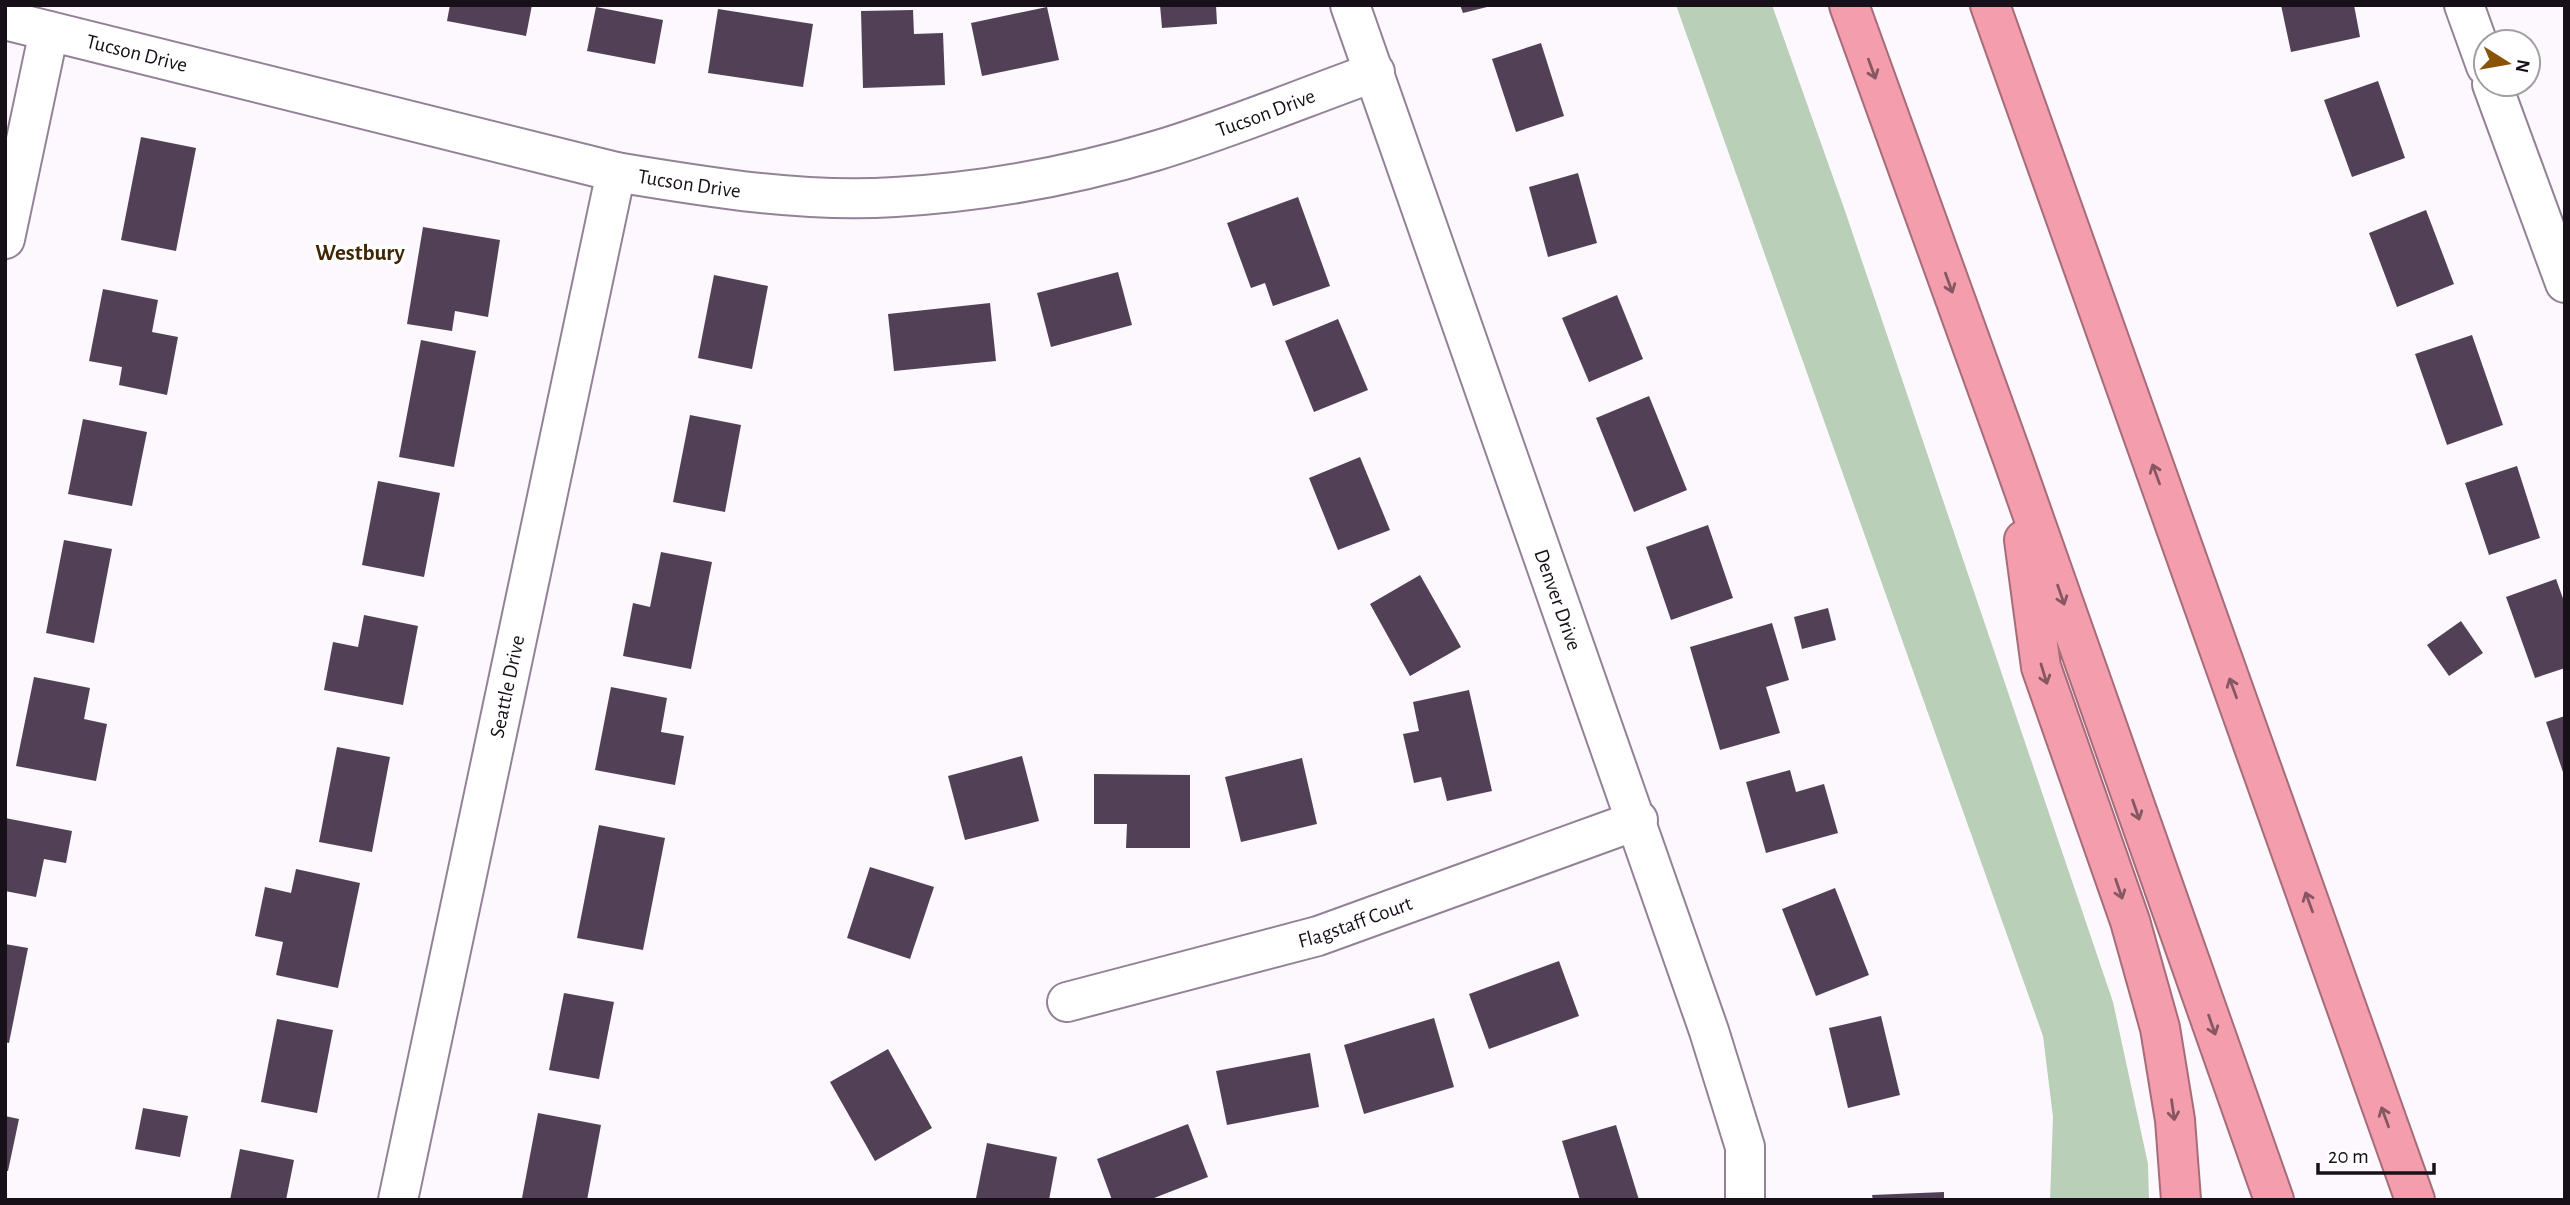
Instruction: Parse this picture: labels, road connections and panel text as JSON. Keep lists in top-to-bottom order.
{
  "streets": {
    "street": [
      "Tucson Drive",
      "Denver Drive",
      "Seattle Drive",
      "Flagstaff Court"
    ]
  },
  "crossings": [
    ["Tucson Drive", "Denver Drive"],
    ["Tucson Drive", "Seattle Drive"],
    ["Denver Drive", "Flagstaff Court"]
  ],
  "districts": ["Westbury"],
  "scale_bar": "20 m",
  "north": "right"
}
